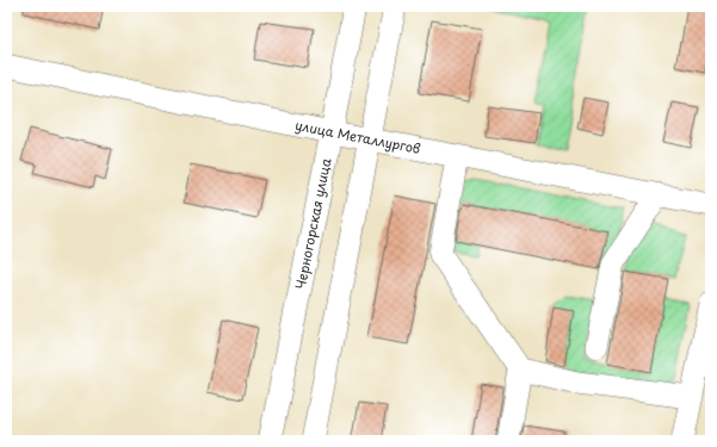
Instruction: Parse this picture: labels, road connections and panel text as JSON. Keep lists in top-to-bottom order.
{
  "streets": {
    "street": ["улица Металлургов", "Черногорская улица"]
  },
  "crossings": [
    ["улица Металлургов", "Черногорская улица"]
  ]
}
